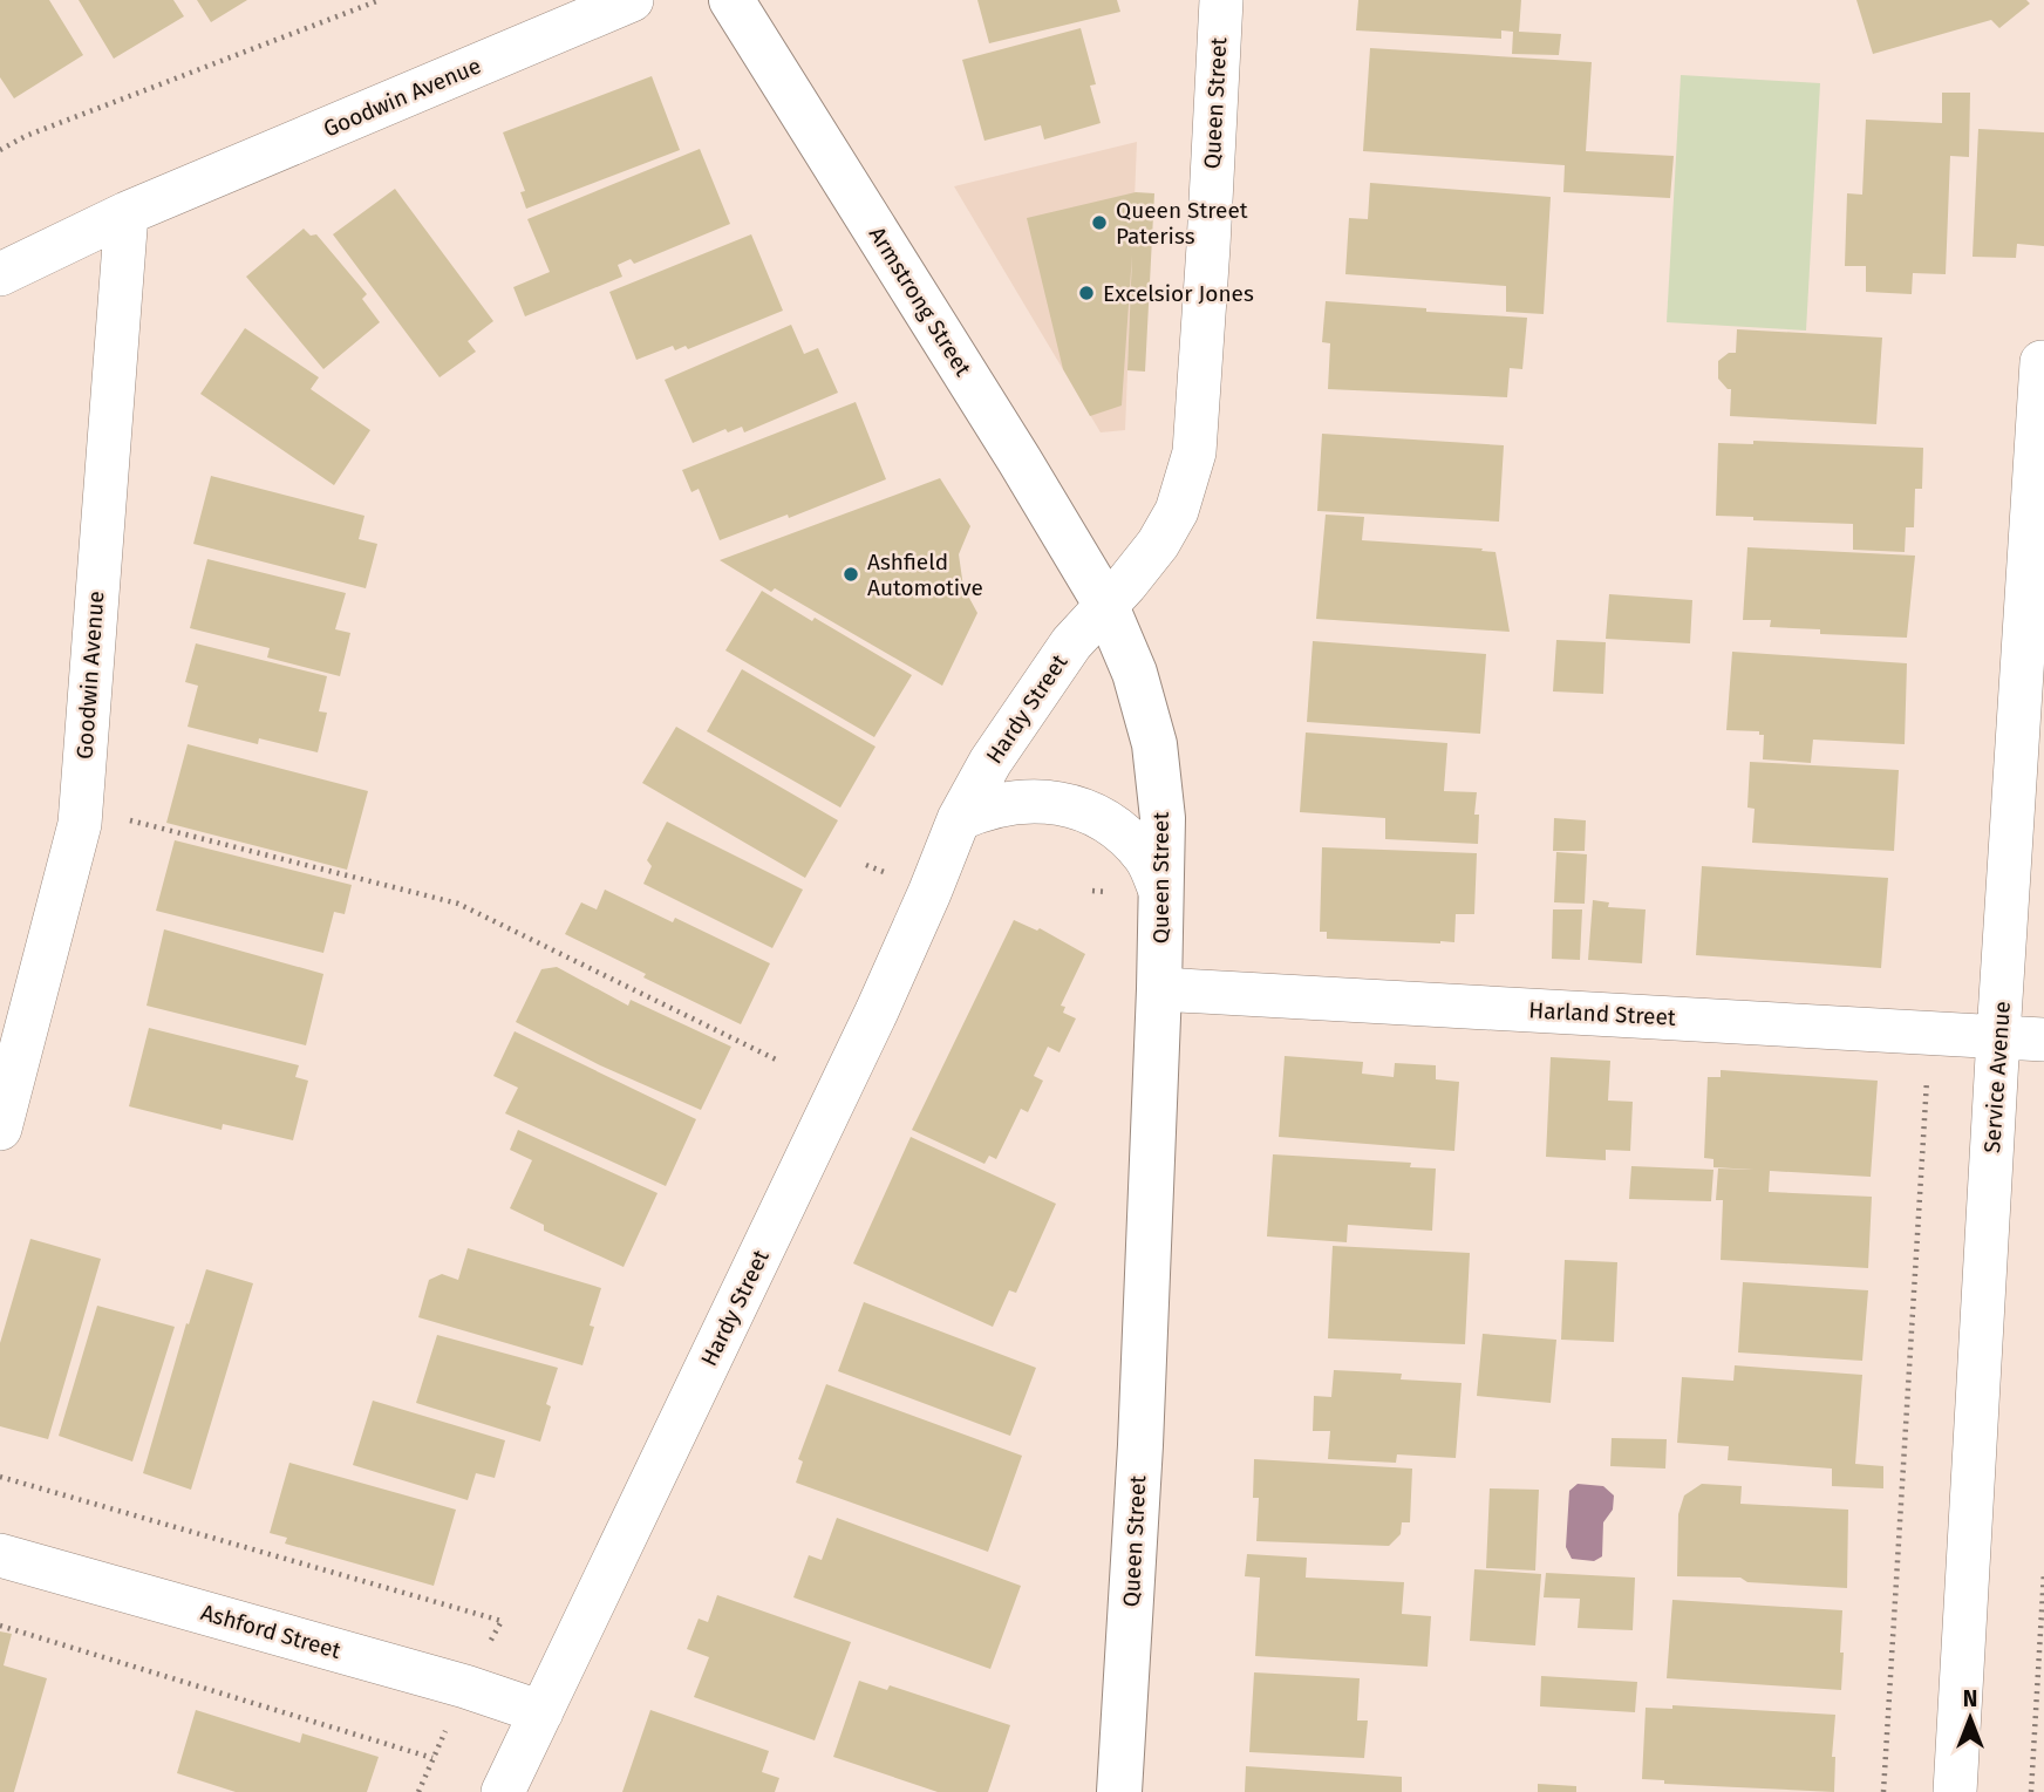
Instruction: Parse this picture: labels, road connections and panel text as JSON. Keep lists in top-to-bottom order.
{
  "streets": {
    "street": [
      "Goodwin Avenue",
      "Queen Street",
      "Armstrong Street",
      "Hardy Street",
      "Harland Street",
      "Service Avenue",
      "Ashford Street"
    ]
  },
  "crossings": [
    ["Queen Street", "Armstrong Street"],
    ["Queen Street", "Hardy Street"],
    ["Queen Street", "Harland Street"],
    ["Armstrong Street", "Hardy Street"],
    ["Hardy Street", "Ashford Street"],
    ["Harland Street", "Service Avenue"]
  ],
  "places": ["Queen Street Pateriss", "Excelsior Jones", "Ashfield Automotive"],
  "north": "top"
}
